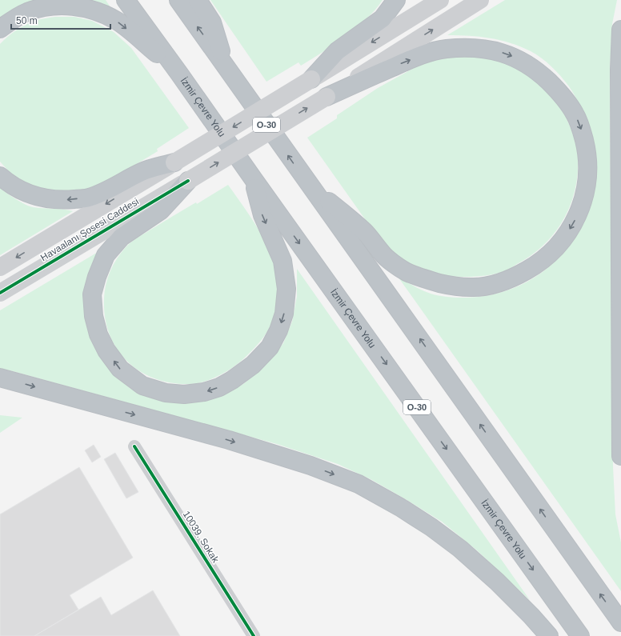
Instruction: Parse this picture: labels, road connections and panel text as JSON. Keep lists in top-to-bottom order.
{
  "streets": {
    "highway": ["İzmir Çevre Yolu", "O-30"],
    "main road": ["Havaalanı Şosesi Caddesi"],
    "street": ["10039. Sokak"]
  },
  "scale_bar": "50 m"
}
